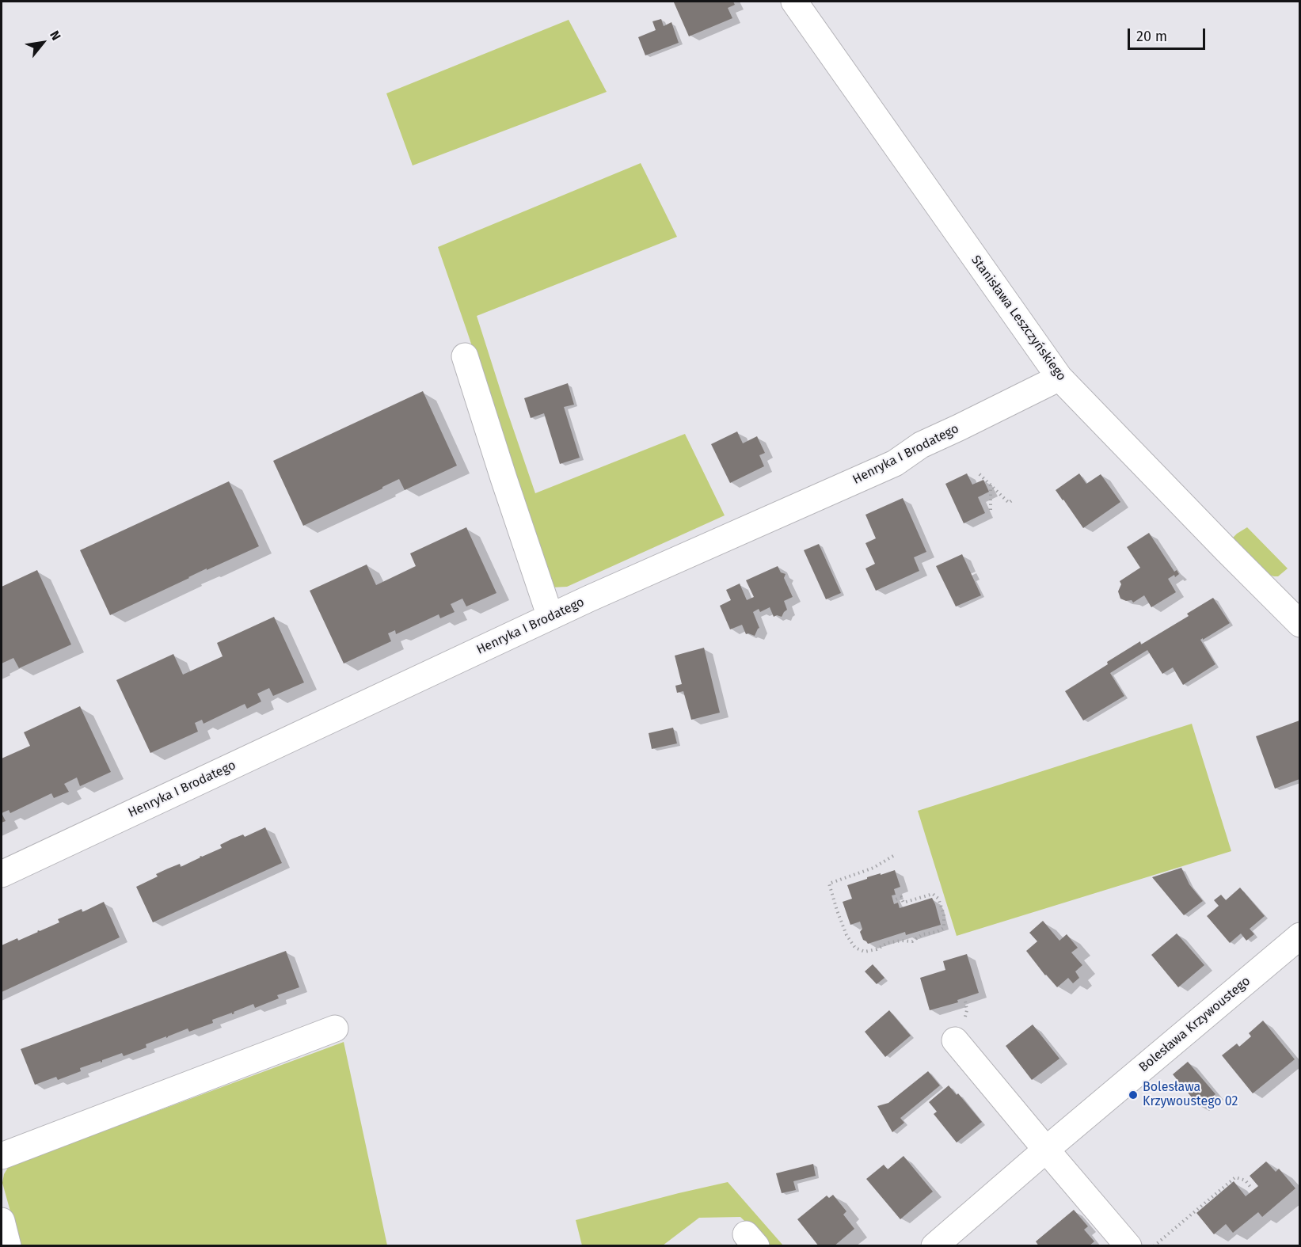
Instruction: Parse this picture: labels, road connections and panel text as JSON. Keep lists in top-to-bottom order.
{
  "streets": {
    "street": ["Stanisława Leszczyńskiego", "Henryka I Brodatego", "Bolesława Krzywoustego"]
  },
  "crossings": [
    ["Stanisława Leszczyńskiego", "Henryka I Brodatego"]
  ],
  "places": ["Bolesława Krzywoustego 02"],
  "scale_bar": "20 m",
  "north": "top right"
}
